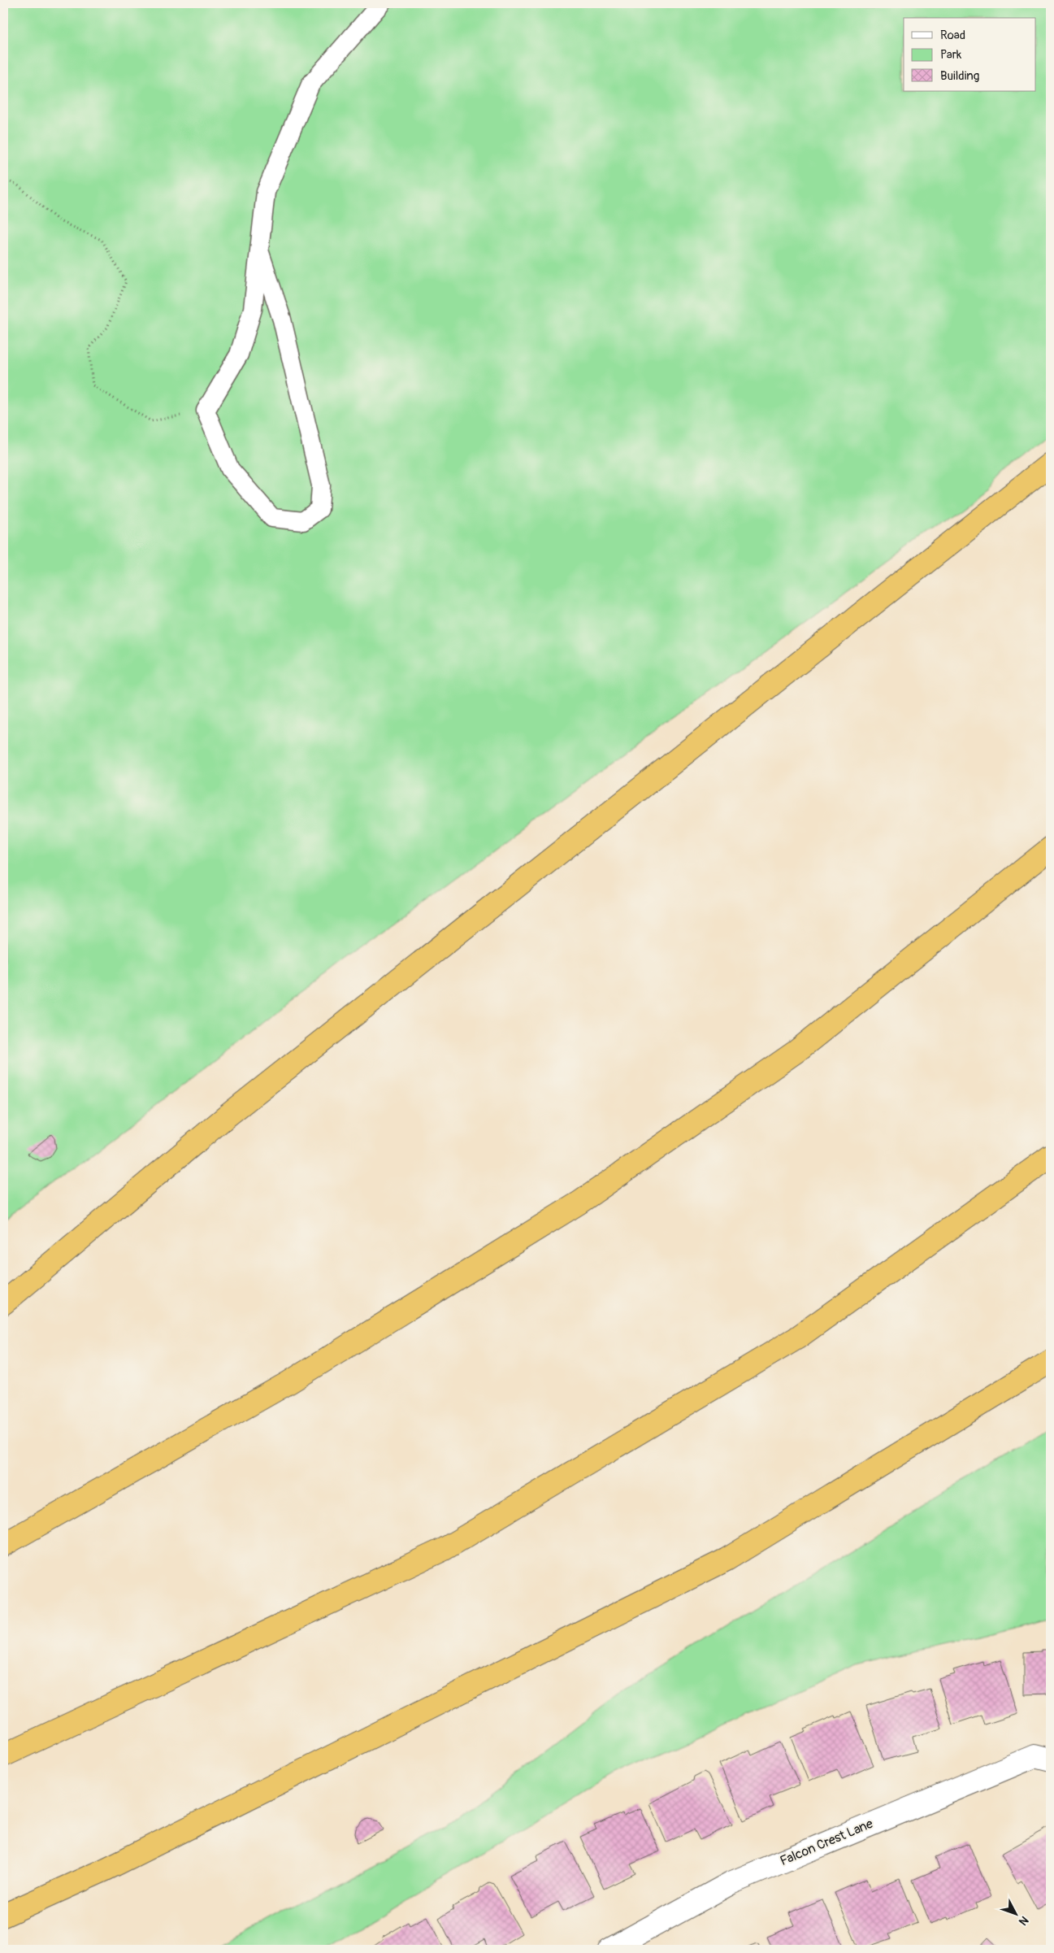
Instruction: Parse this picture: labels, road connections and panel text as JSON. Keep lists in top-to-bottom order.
{
  "streets": {
    "street": ["Falcon Crest Lane"]
  },
  "legend": ["Road", "Park", "Building"],
  "north": "bottom right"
}
